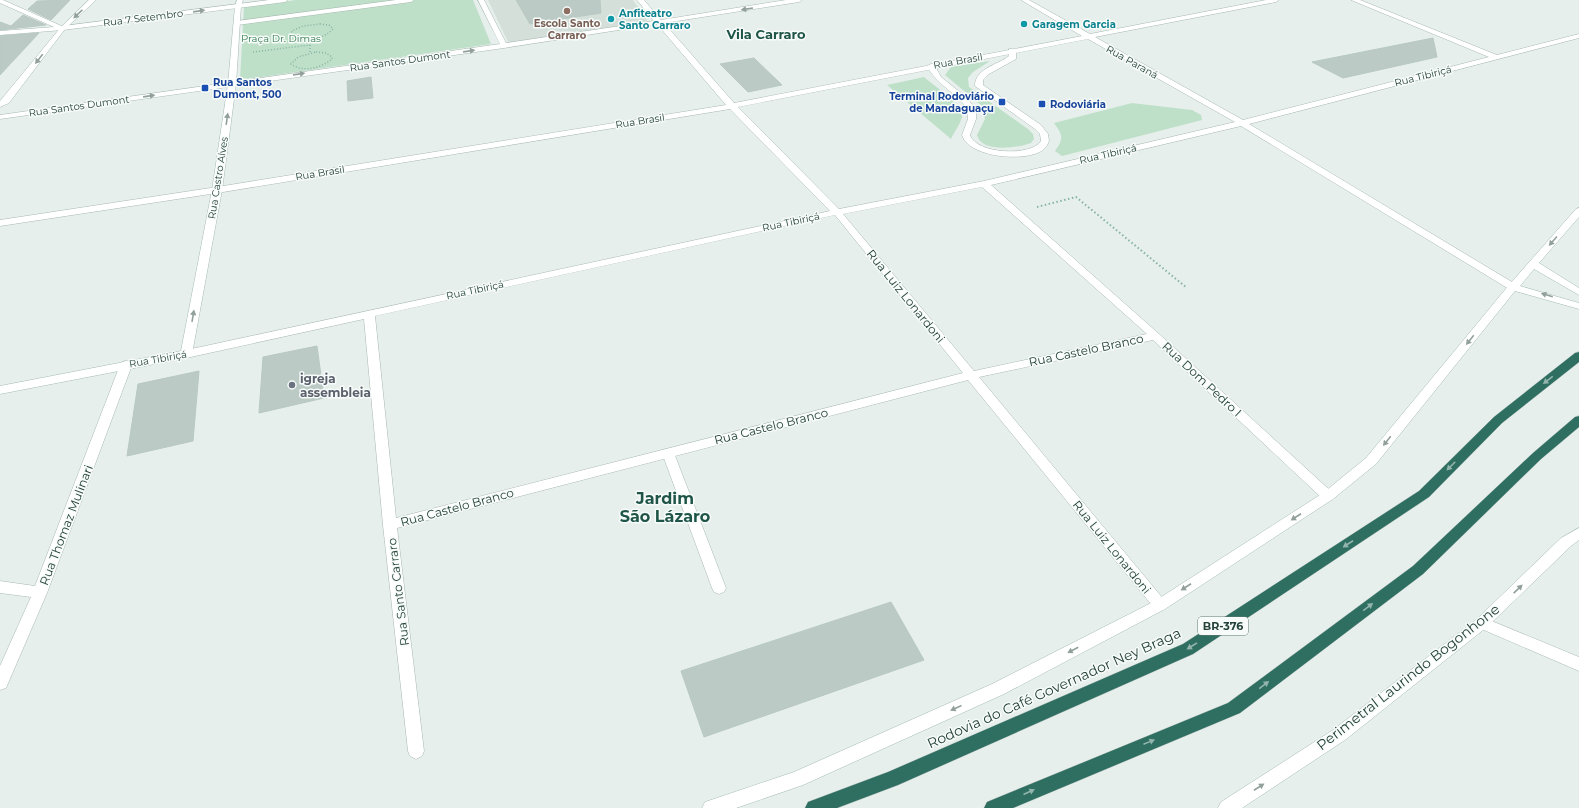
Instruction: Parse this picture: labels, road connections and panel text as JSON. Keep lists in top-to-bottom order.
{
  "streets": {
    "highway": ["BR-376", "Rodovia do Café Governador Ney Braga"],
    "street": [
      "Rua 7 Setembro",
      "Rua Santos Dumont",
      "Rua Brasil",
      "Rua Paraná",
      "Rua Tibiriçá",
      "Rua Castro Alves",
      "Rua Luiz Lonardoni",
      "Rua Castelo Branco",
      "Rua Dom Pedro I",
      "Rua Thomaz Mulinari",
      "Rua Santo Carraro",
      "Perimetral Laurindo Bogonhone"
    ]
  },
  "crossings": [
    ["Rua 7 Setembro", "Rua Castro Alves"],
    ["Rua Santos Dumont", "Rua Castro Alves"],
    ["Rua Santos Dumont", "Rua Luiz Lonardoni"],
    ["Rua Brasil", "Rua Paraná"],
    ["Rua Brasil", "Rua Castro Alves"],
    ["Rua Brasil", "Rua Luiz Lonardoni"],
    ["Rua Paraná", "Rua Tibiriçá"],
    ["Rua Tibiriçá", "Rua Castro Alves"],
    ["Rua Tibiriçá", "Rua Luiz Lonardoni"],
    ["Rua Tibiriçá", "Rua Dom Pedro I"],
    ["Rua Tibiriçá", "Rua Thomaz Mulinari"],
    ["Rua Tibiriçá", "Rua Santo Carraro"],
    ["Rua Luiz Lonardoni", "Rua Castelo Branco"],
    ["Rua Castelo Branco", "Rua Dom Pedro I"],
    ["Rua Castelo Branco", "Rua Santo Carraro"]
  ],
  "one_way": ["Rua 7 Setembro", "Rua Castro Alves", "Perimetral Laurindo Bogonhone"],
  "districts": ["Vila Carraro", "Jardim São Lázaro"],
  "parks": ["Praça Dr. Dimas"],
  "places": {
    "other": [
      "Escola Santo Carraro",
      "Anfiteatro Santo Carraro",
      "Garagem Garcia",
      "igreja assembleia"
    ],
    "transit": ["Rua Santos Dumont, 500", "Terminal Rodoviário de Mandaguaçu", "Rodoviária"]
  }
}
